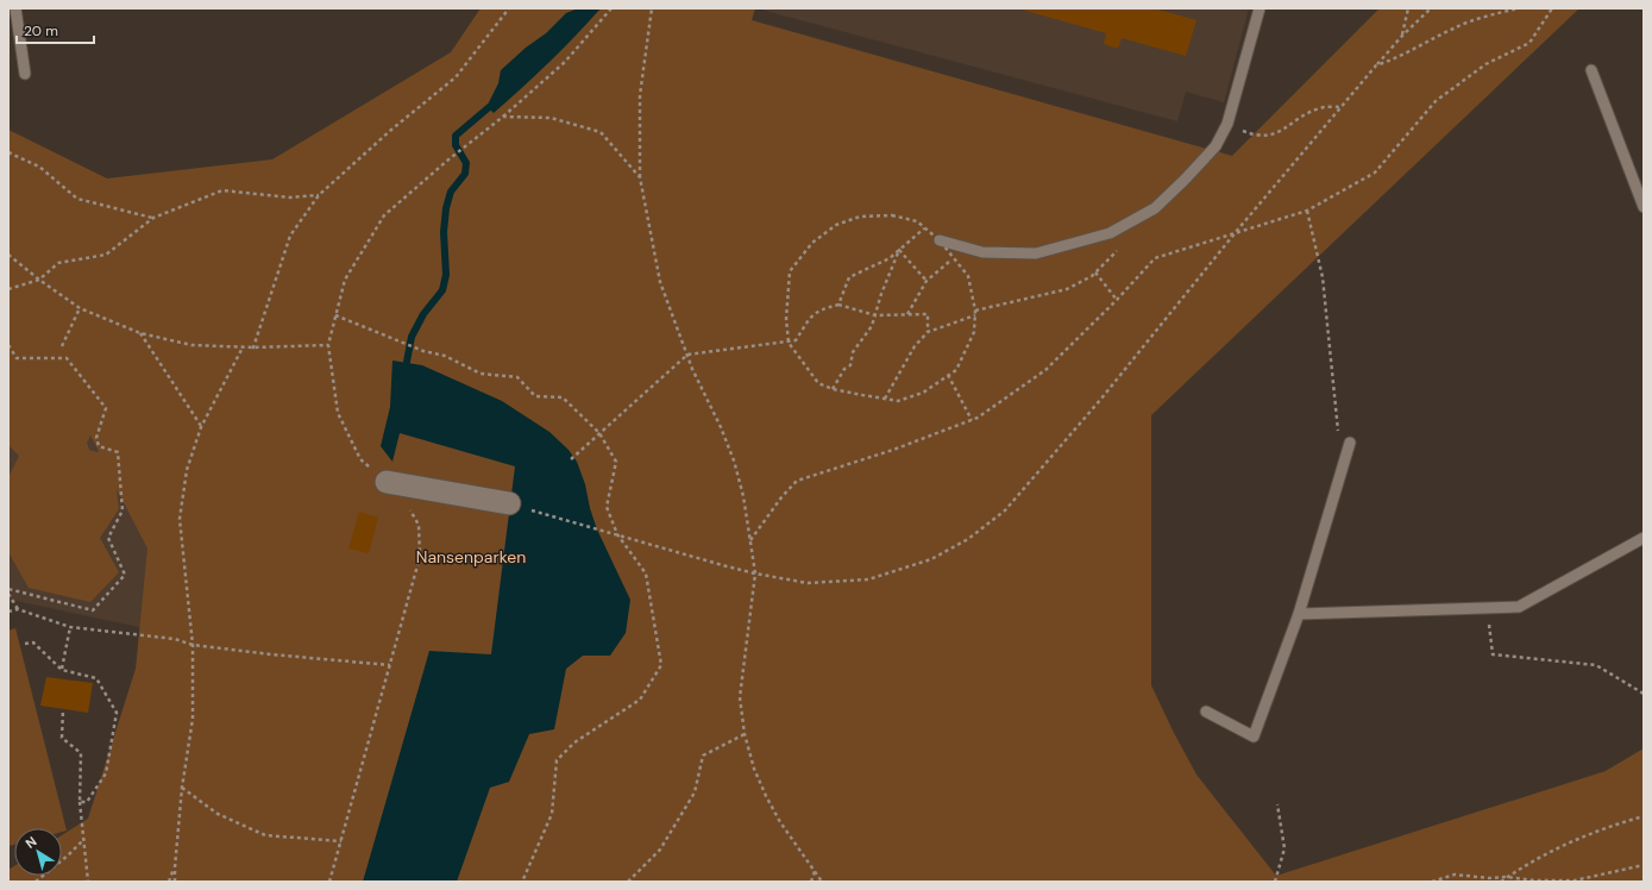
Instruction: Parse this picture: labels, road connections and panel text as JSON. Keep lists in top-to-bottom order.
{
  "parks": ["Nansenparken"],
  "scale_bar": "20 m",
  "north": "top left"
}
